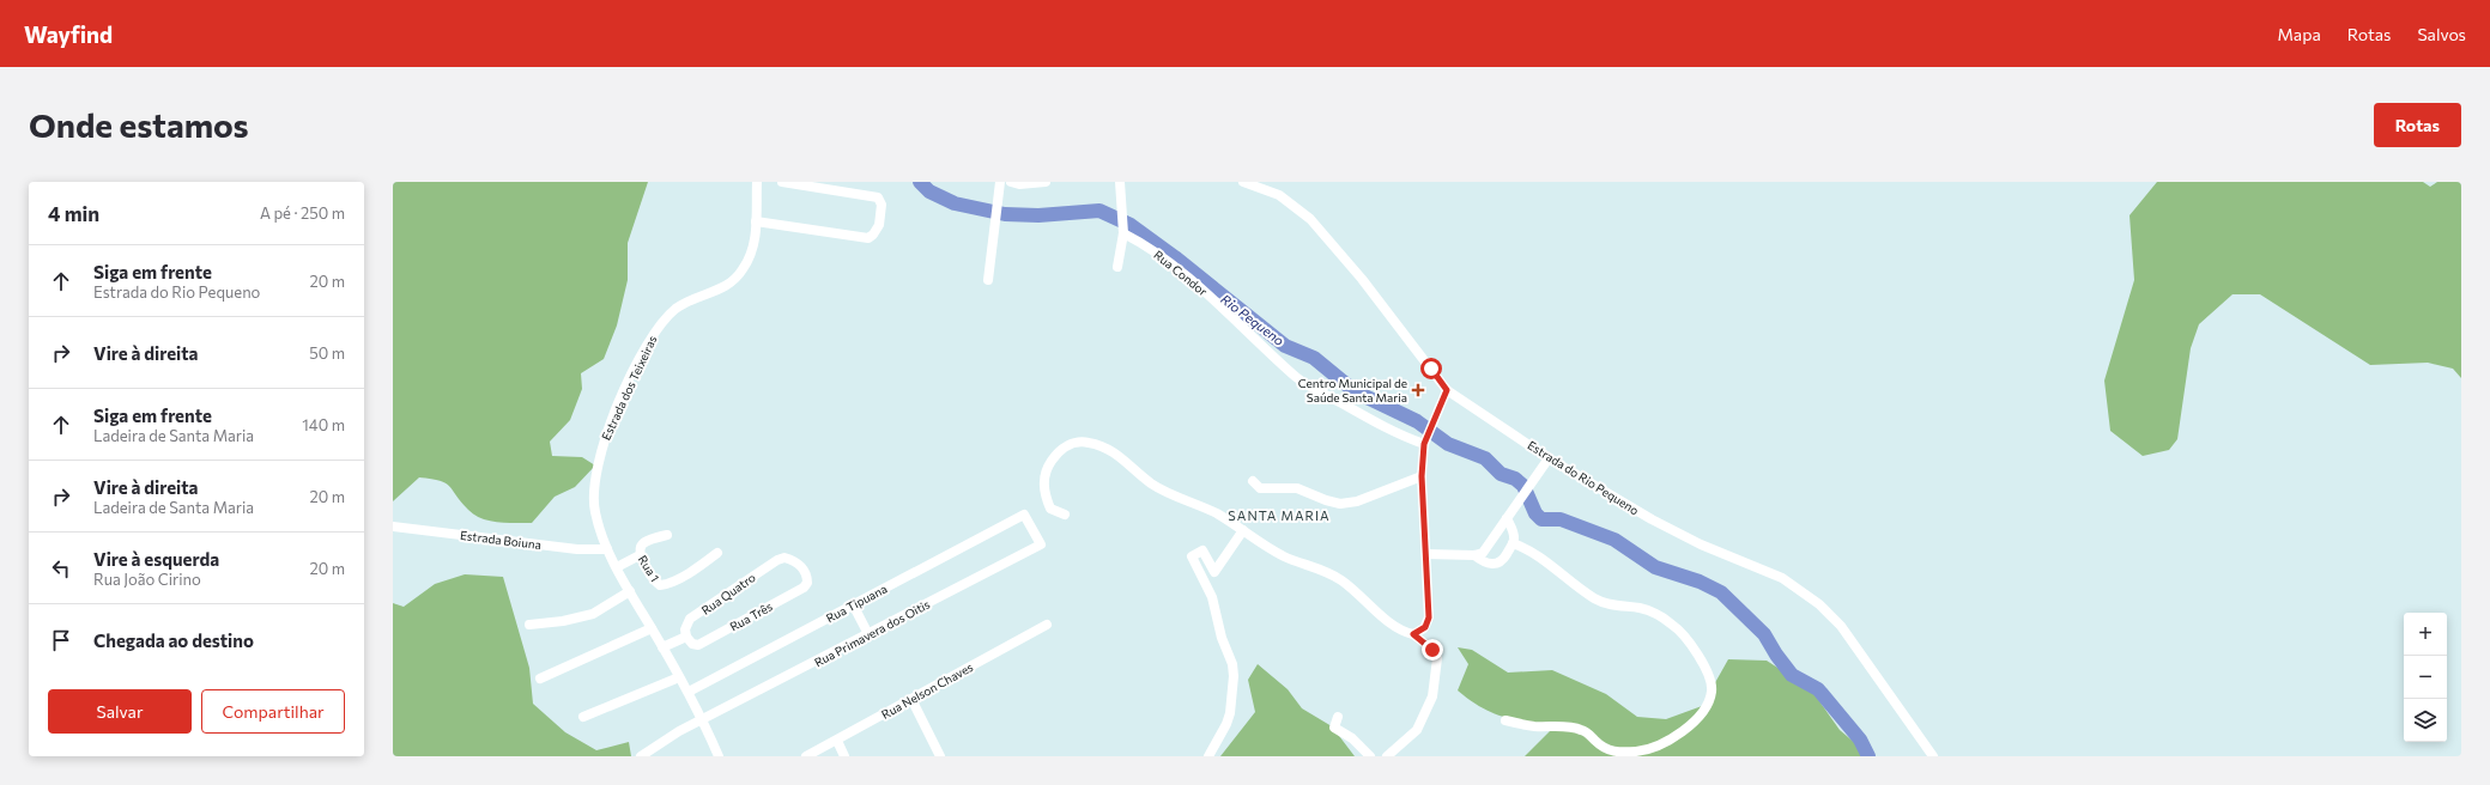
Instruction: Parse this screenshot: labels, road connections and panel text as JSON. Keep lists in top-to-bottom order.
{
  "streets": {
    "street": [
      "Rua Condor",
      "Estrada dos Teixeiras",
      "Estrada do Rio Pequeno",
      "Estrada Boiuna",
      "Rua 1",
      "Rua Quatro",
      "Rua Tipuana",
      "Rua Três",
      "Rua Primavera dos Oitis",
      "Rua Nelson Chaves"
    ]
  },
  "crossings": [
    ["Estrada dos Teixeiras", "Estrada Boiuna"],
    ["Estrada dos Teixeiras", "Rua Tipuana"],
    ["Estrada dos Teixeiras", "Rua Primavera dos Oitis"],
    ["Rua Quatro", "Rua Três"],
    ["Rua Tipuana", "Rua Primavera dos Oitis"]
  ],
  "districts": ["SANTA MARIA"],
  "water": ["Rio Pequeno"],
  "places": {
    "health": ["Centro Municipal de Saúde Santa Maria"]
  },
  "page": {
    "header": "Wayfind",
    "nav": ["Mapa", "Rotas", "Salvos"],
    "buttons": [
      "Rotas",
      ["Salvar", "Compartilhar"]
    ],
    "title": "Onde estamos",
    "heading": ["4 min", "A pé · 250 m"],
    "list": [
      ["Siga em frente", "Estrada do Rio Pequeno", "20 m"],
      ["Vire à direita", "50 m"],
      ["Siga em frente", "Ladeira de Santa Maria", "140 m"],
      ["Vire à direita", "Ladeira de Santa Maria", "20 m"],
      ["Vire à esquerda", "Rua João Cirino", "20 m"],
      "Chegada ao destino"
    ],
    "map_buttons": ["+", "−"]
  }
}
